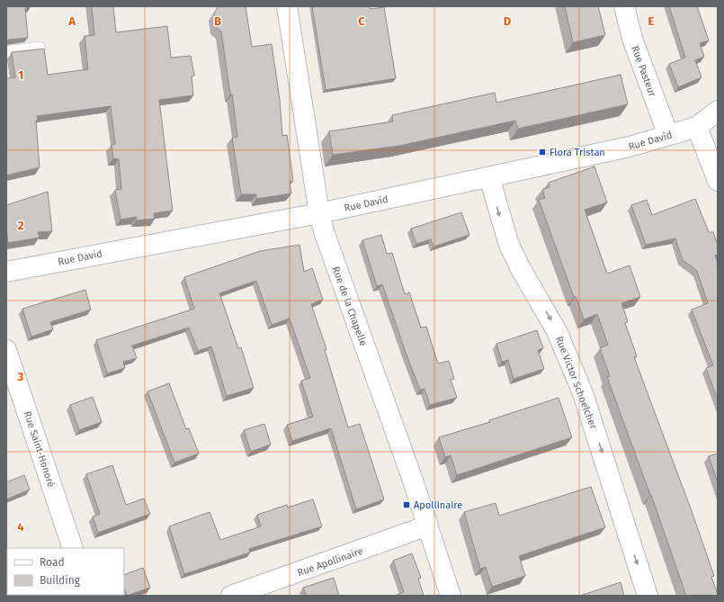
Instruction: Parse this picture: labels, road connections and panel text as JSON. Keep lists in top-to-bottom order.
{
  "streets": {
    "street": [
      "Rue Pasteur",
      "Rue David",
      "Rue de la Chapelle",
      "Rue Victor Schoelcher",
      "Rue Saint-Honoré",
      "Rue Apollinaire"
    ]
  },
  "crossings": [
    ["Rue Pasteur", "Rue David"],
    ["Rue David", "Rue de la Chapelle"],
    ["Rue David", "Rue Victor Schoelcher"],
    ["Rue de la Chapelle", "Rue Apollinaire"]
  ],
  "one_way": ["Rue Victor Schoelcher"],
  "places": {
    "transit": ["Flora Tristan", "Apollinaire"]
  },
  "legend": ["Road", "Building"],
  "grid": {
    "columns": [
      "A",
      "B",
      "C",
      "D",
      "E"
    ],
    "rows": [
      "1",
      "2",
      "3",
      "4"
    ]
  }
}
